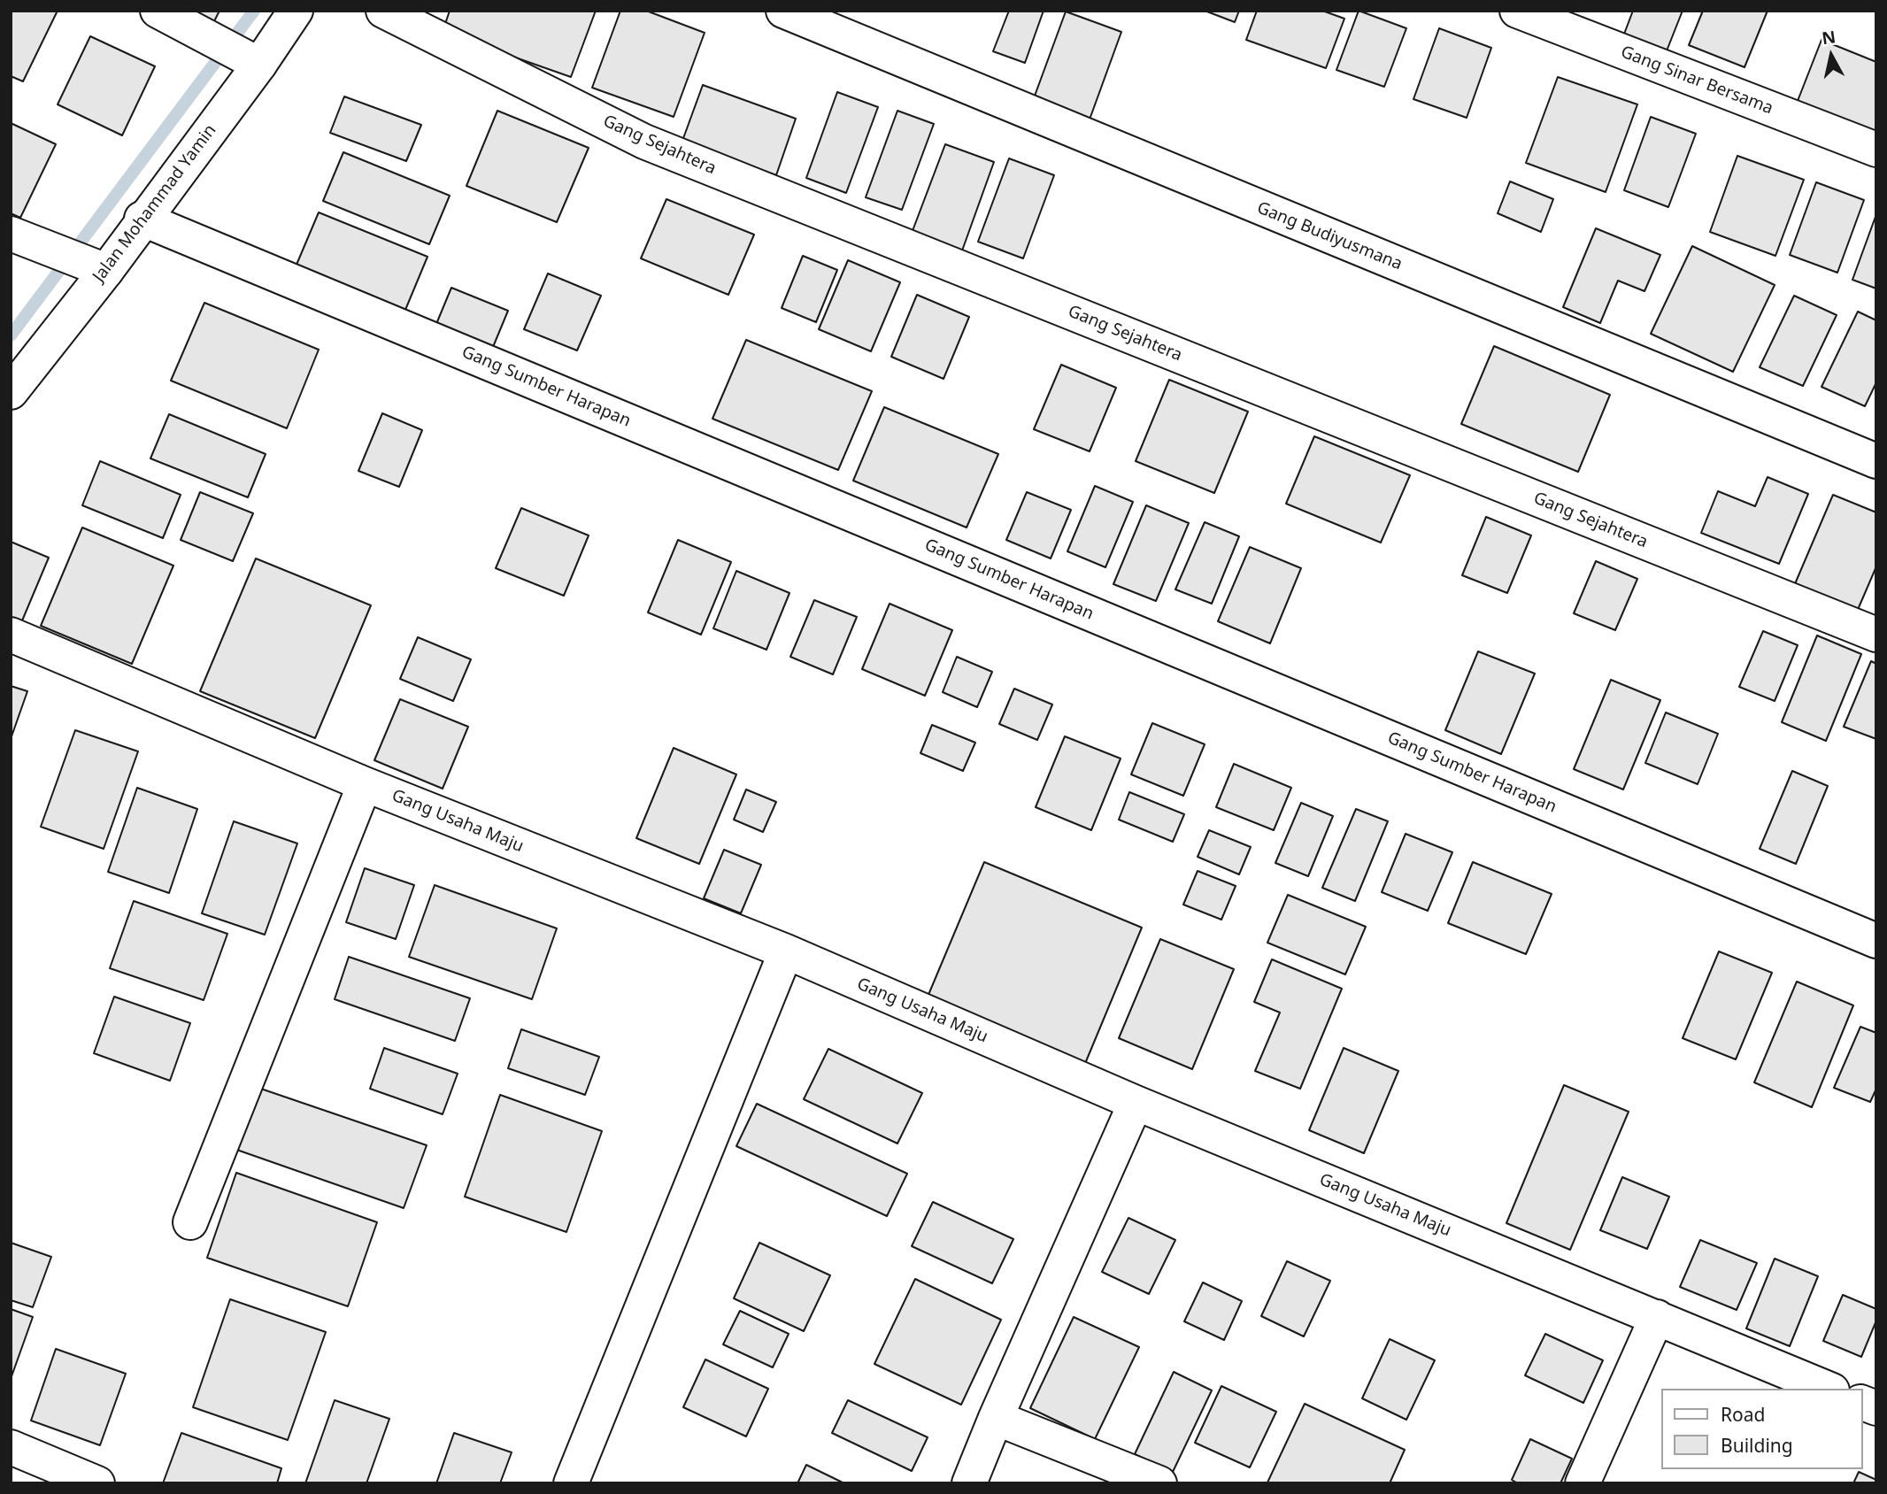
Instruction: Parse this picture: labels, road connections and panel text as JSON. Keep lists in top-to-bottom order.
{
  "streets": {
    "street": [
      "Gang Sinar Bersama",
      "Gang Sejahtera",
      "Jalan Mohammad Yamin",
      "Gang Budiyusmana",
      "Gang Sumber Harapan",
      "Gang Usaha Maju"
    ]
  },
  "crossings": [
    ["Jalan Mohammad Yamin", "Gang Sumber Harapan"]
  ],
  "legend": ["Road", "Building"],
  "north": "top"
}
